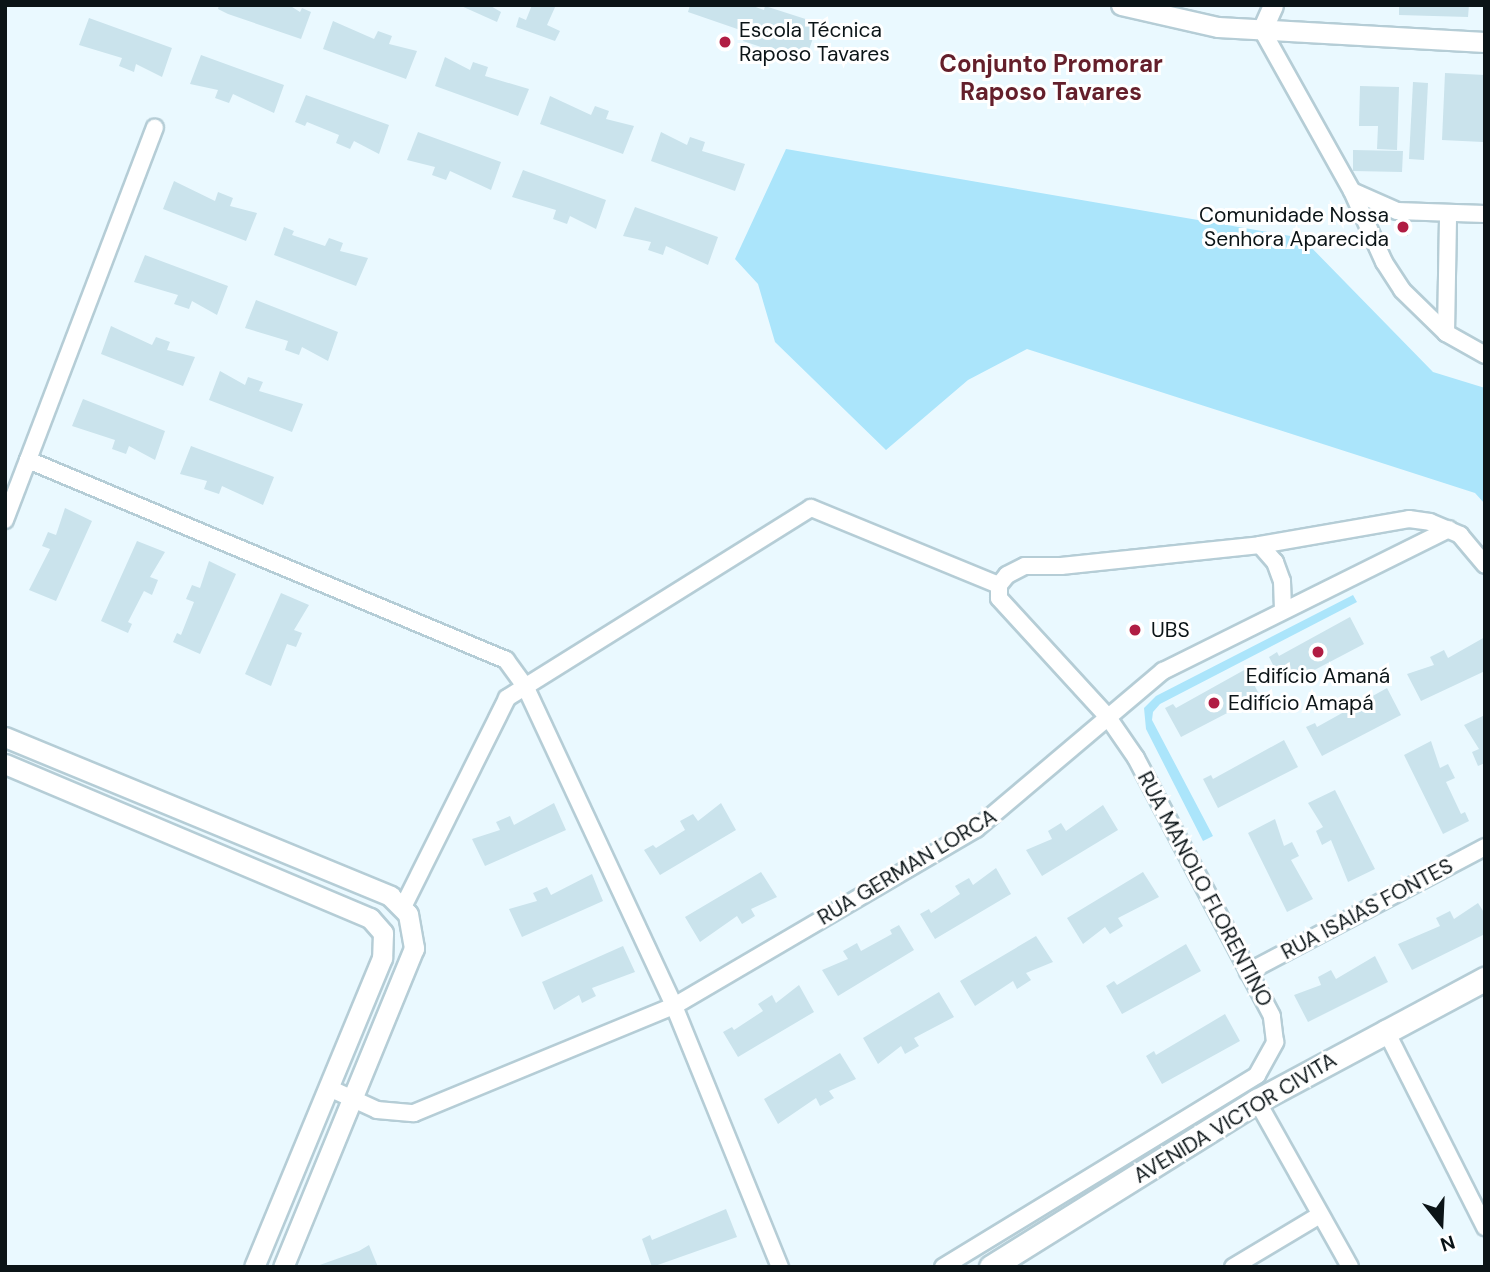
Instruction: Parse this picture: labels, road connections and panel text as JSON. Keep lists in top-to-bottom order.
{
  "streets": {
    "main road": ["AVENIDA VICTOR CIVITA"],
    "street": ["RUA GERMAN LORCA", "RUA MANOLO FLORENTINO", "RUA ISAIAS FONTES"]
  },
  "crossings": [
    ["RUA GERMAN LORCA", "RUA MANOLO FLORENTINO"],
    ["RUA MANOLO FLORENTINO", "RUA ISAIAS FONTES"]
  ],
  "districts": ["Conjunto Promorar Raposo Tavares"],
  "places": [
    "Escola Técnica Raposo Tavares",
    "Comunidade Nossa Senhora Aparecida",
    "UBS",
    "Edifício Amaná",
    "Edifício Amapá"
  ],
  "north": "bottom"
}
